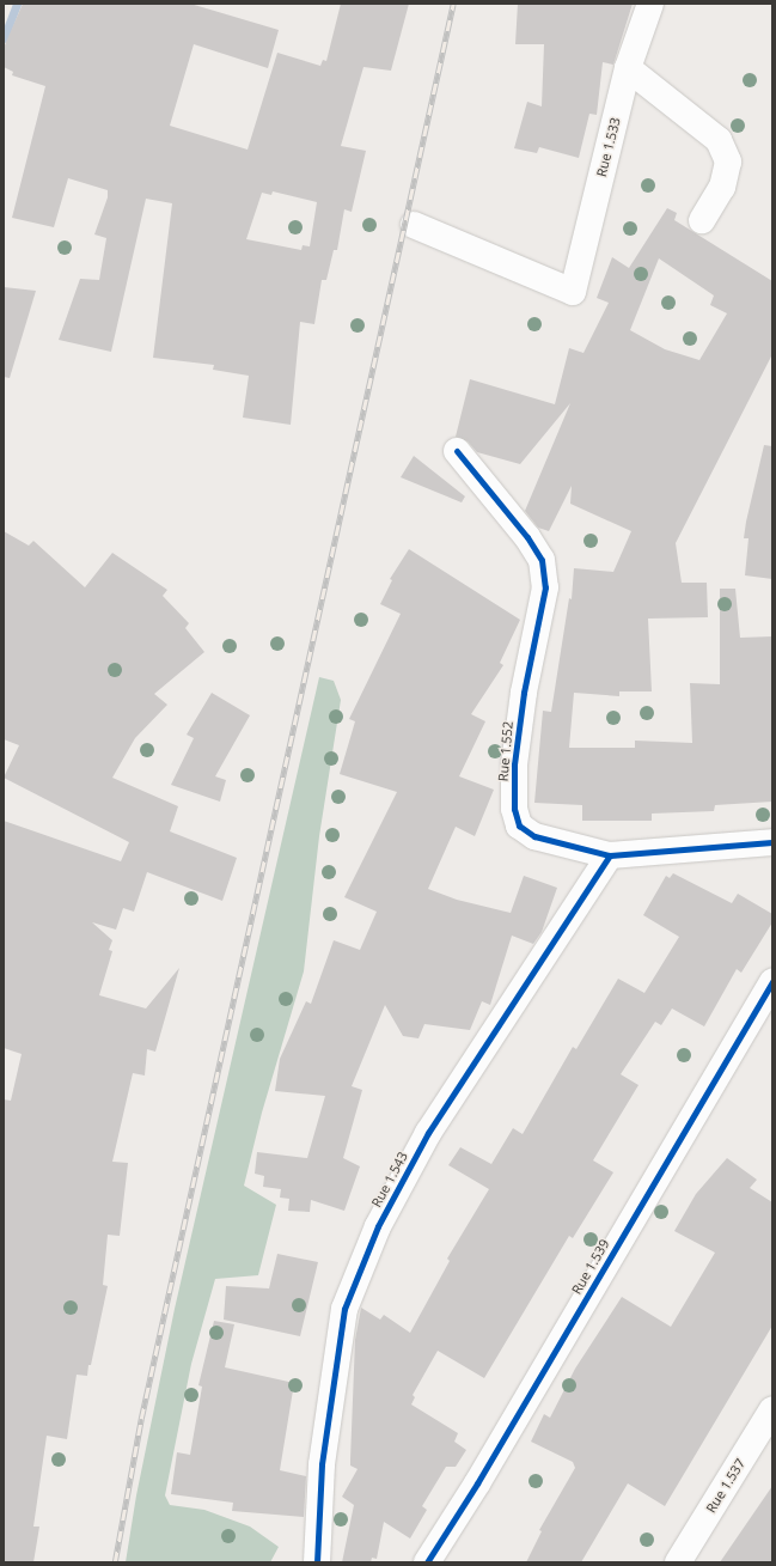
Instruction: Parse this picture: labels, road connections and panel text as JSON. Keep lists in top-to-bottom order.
{
  "streets": {
    "street": [
      "Rue 1.533",
      "Rue 1.552",
      "Rue 1.543",
      "Rue 1.539",
      "Rue 1.537"
    ]
  },
  "crossings": [
    ["Rue 1.552", "Rue 1.543"]
  ]
}
